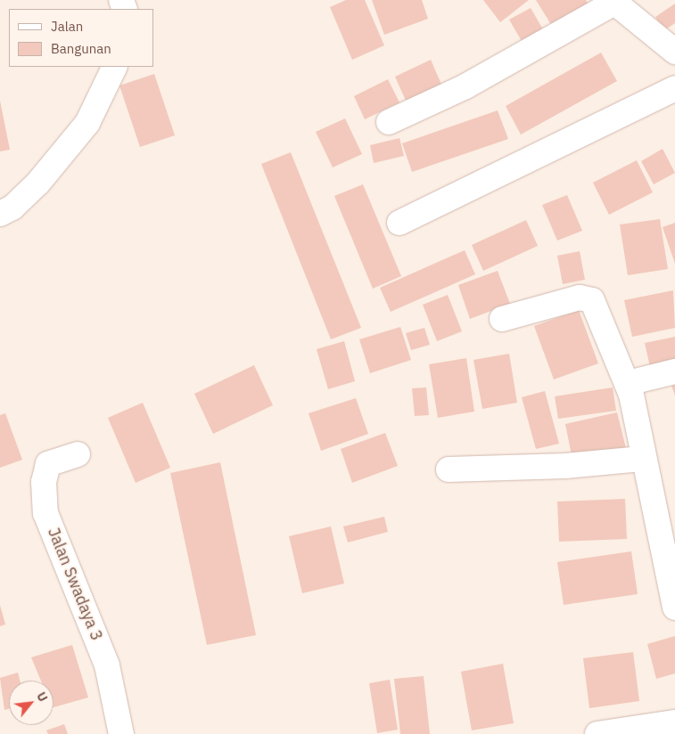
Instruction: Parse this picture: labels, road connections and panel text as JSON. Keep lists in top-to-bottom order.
{
  "streets": {
    "street": ["Jalan Swadaya 3"]
  },
  "legend": ["Jalan", "Bangunan"],
  "north": "top right"
}
